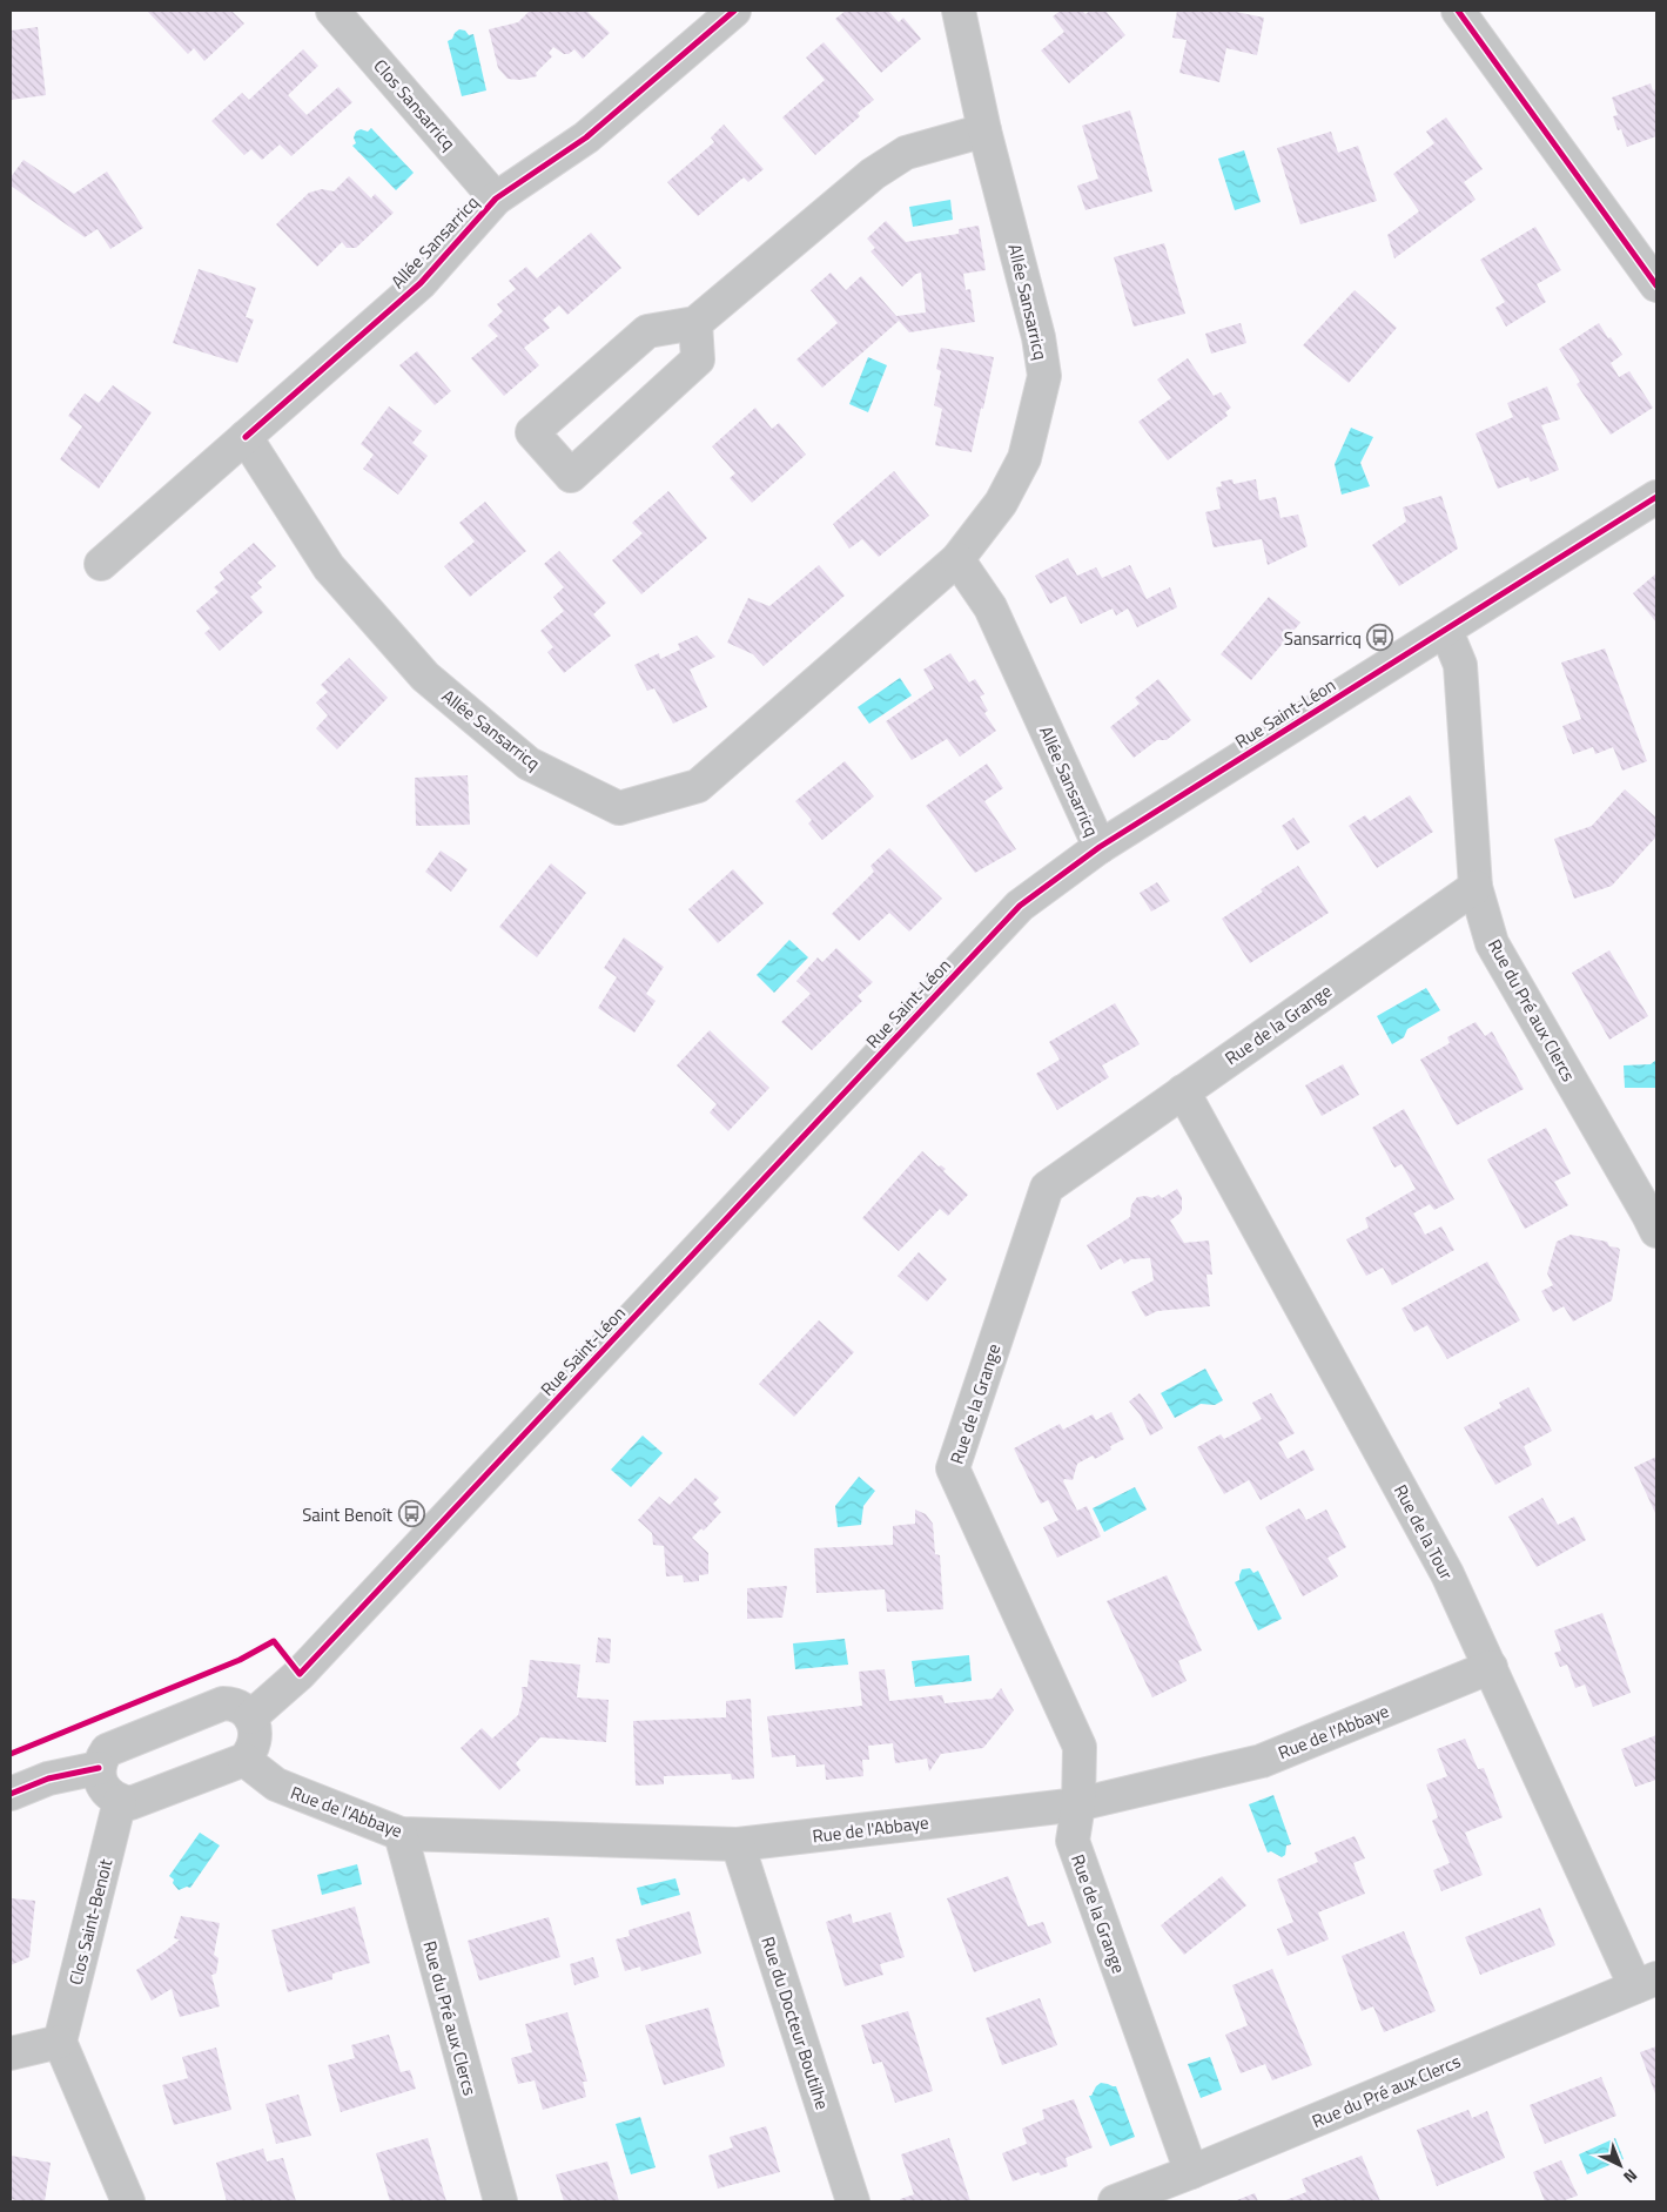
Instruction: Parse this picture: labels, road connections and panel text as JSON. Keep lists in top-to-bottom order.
{
  "streets": {
    "street": [
      "Clos Sansarricq",
      "Allée Sansarricq",
      "Rue Saint-Léon",
      "Rue du Pré aux Clercs",
      "Rue de la Grange",
      "Rue de la Tour",
      "Rue de l'Abbaye",
      "Clos Saint-Benoit",
      "Rue du Docteur Boutilhe"
    ]
  },
  "crossings": [
    ["Clos Sansarricq", "Allée Sansarricq"],
    ["Allée Sansarricq", "Rue Saint-Léon"],
    ["Rue Saint-Léon", "Rue du Pré aux Clercs"],
    ["Rue du Pré aux Clercs", "Rue de la Grange"],
    ["Rue du Pré aux Clercs", "Rue de la Tour"],
    ["Rue du Pré aux Clercs", "Rue de l'Abbaye"],
    ["Rue de la Grange", "Rue de la Tour"],
    ["Rue de la Grange", "Rue de l'Abbaye"],
    ["Rue de la Tour", "Rue de l'Abbaye"],
    ["Rue de l'Abbaye", "Rue du Docteur Boutilhe"]
  ],
  "places": {
    "bus stop": ["Sansarricq", "Saint Benoît"]
  },
  "north": "bottom right"
}
